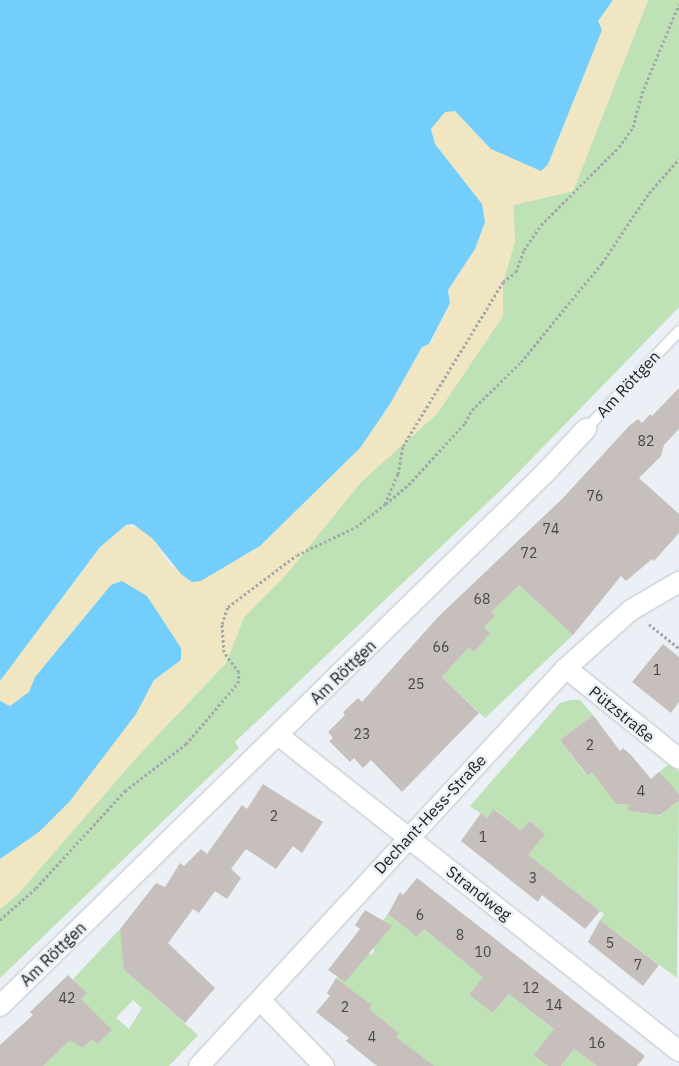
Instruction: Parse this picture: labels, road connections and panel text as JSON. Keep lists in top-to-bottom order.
{
  "streets": {
    "street": [
      "Am Röttgen",
      "Pützstraße",
      "Dechant-Hess-Straße",
      "Strandweg"
    ]
  },
  "crossings": [
    ["Am Röttgen", "Strandweg"],
    ["Pützstraße", "Dechant-Hess-Straße"],
    ["Dechant-Hess-Straße", "Strandweg"]
  ],
  "house_numbers": [
    "82",
    "76",
    "74",
    "72",
    "68",
    "66",
    "1",
    "25",
    "23",
    "2",
    "4",
    "2",
    "1",
    "3",
    "6",
    "8",
    "5",
    "10",
    "7",
    "12",
    "42",
    "14",
    "2",
    "4",
    "16"
  ]
}
